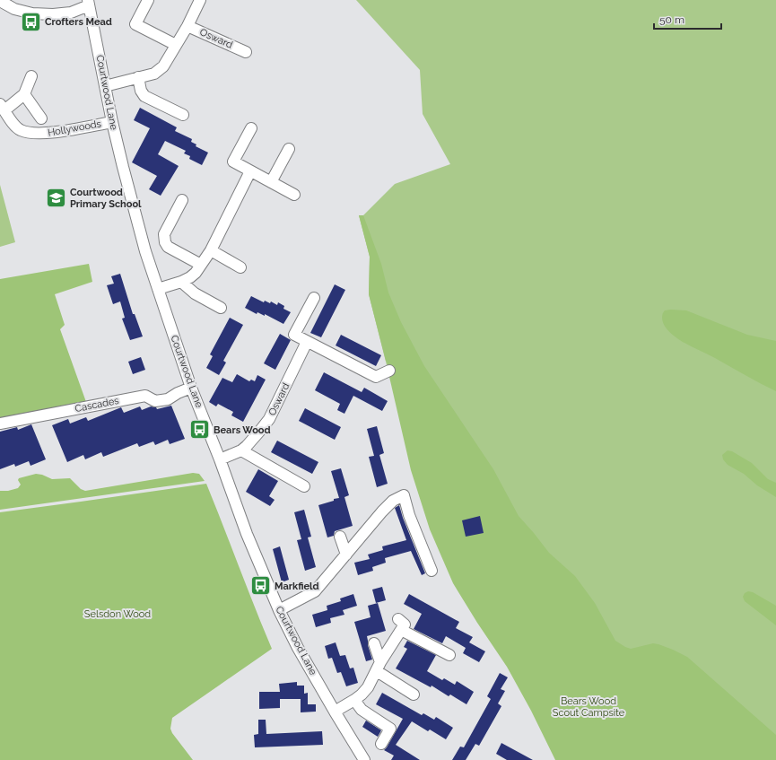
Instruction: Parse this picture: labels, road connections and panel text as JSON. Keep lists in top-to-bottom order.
{
  "streets": {
    "street": [
      "Osward",
      "Courtwood Lane",
      "Hollywoods",
      "Cascades"
    ]
  },
  "crossings": [
    ["Osward", "Courtwood Lane"],
    ["Courtwood Lane", "Hollywoods"],
    ["Courtwood Lane", "Cascades"]
  ],
  "parks": ["Selsdon Wood", "Bears Wood Scout Campsite"],
  "places": {
    "bus stop": ["Crofters Mead", "Bears Wood", "Markfield"],
    "school or university": ["Courtwood Primary School"]
  },
  "scale_bar": "50 m"
}
